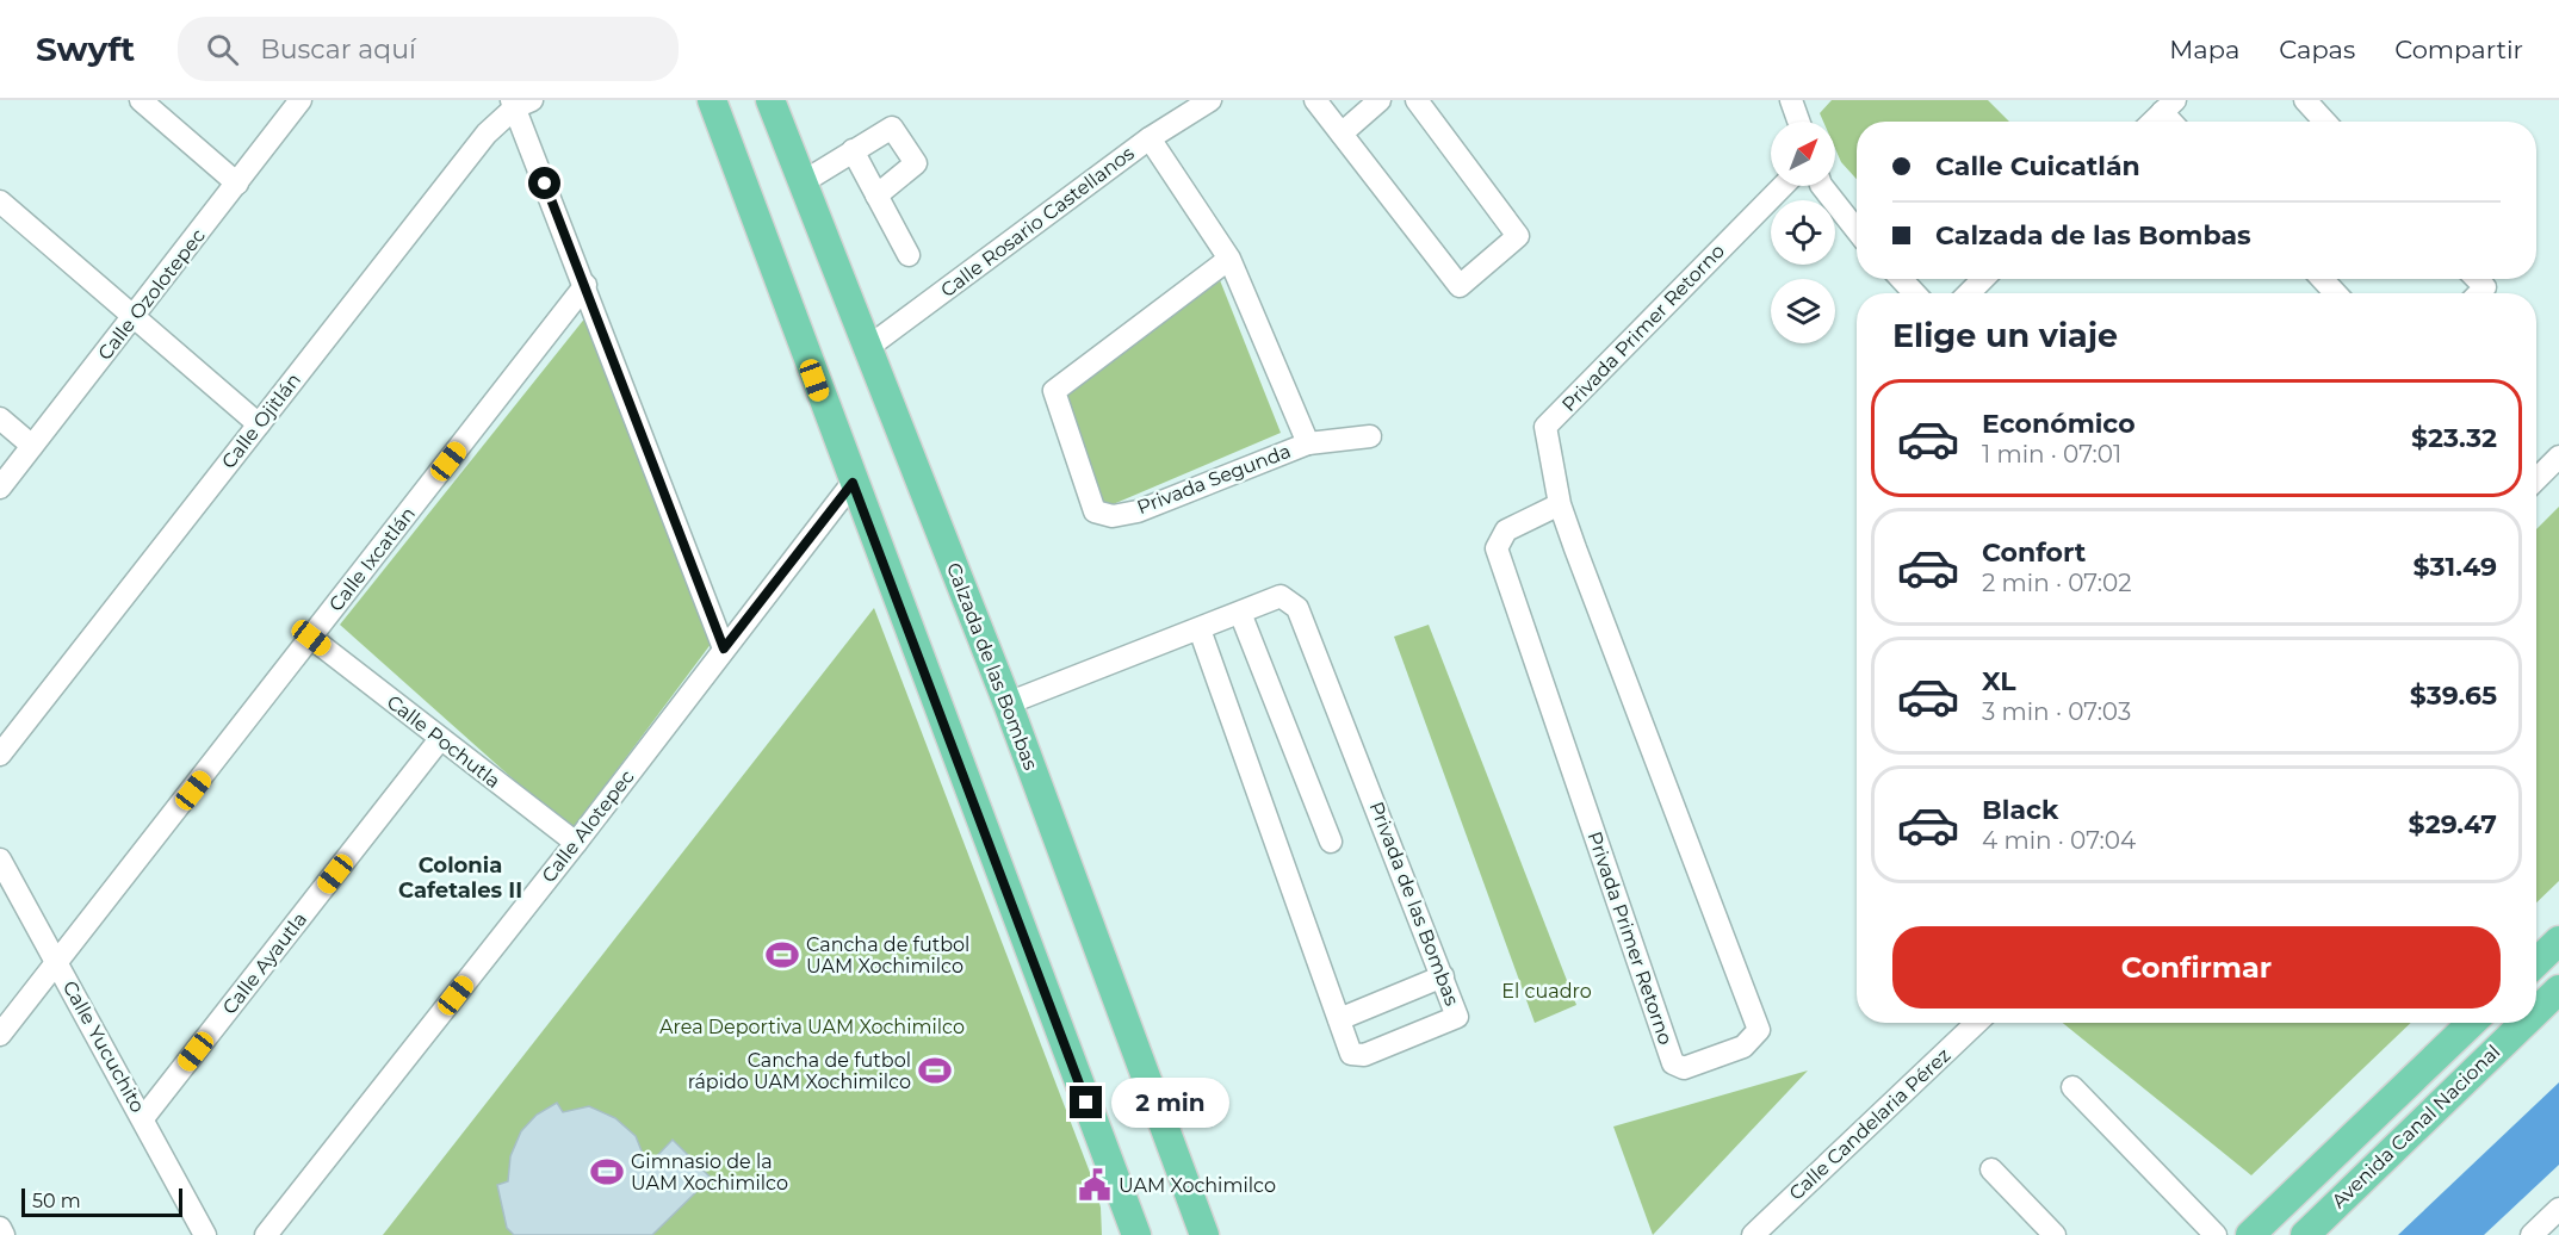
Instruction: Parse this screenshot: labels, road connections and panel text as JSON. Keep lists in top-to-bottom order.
{
  "streets": {
    "main road": ["Calzada de las Bombas", "Avenida Canal Nacional"],
    "street": [
      "Calle Rosario Castellanos",
      "Calle Ozolotepec",
      "Privada Primer Retorno",
      "Calle Ojitlán",
      "Privada Segunda",
      "Calle Ixcatlán",
      "Calle Pochutla",
      "Calle Alotepec",
      "Privada de las Bombas",
      "Calle Ayautla",
      "Calle Yucuchito",
      "Calle Candelaria Pérez"
    ]
  },
  "crossings": [
    ["Calle Rosario Castellanos", "Privada Segunda"],
    ["Calle Rosario Castellanos", "Calzada de las Bombas"],
    ["Calle Ixcatlán", "Calle Pochutla"],
    ["Calle Ixcatlán", "Calle Yucuchito"],
    ["Calzada de las Bombas", "Privada de las Bombas"],
    ["Calle Pochutla", "Calle Alotepec"],
    ["Calle Pochutla", "Calle Ayautla"],
    ["Calle Ayautla", "Calle Yucuchito"]
  ],
  "districts": ["Colonia Cafetales II"],
  "parks": ["El cuadro", "Area Deportiva UAM Xochimilco"],
  "places": {
    "sports": ["Cancha de futbol UAM Xochimilco", "Cancha de futbol rápido UAM Xochimilco", "Gimnasio de la UAM Xochimilco"],
    "public building": ["UAM Xochimilco"]
  },
  "scale_bar": "50 m",
  "north": "top right",
  "page": {
    "header": "Swyft",
    "search": "Buscar aquí",
    "nav": ["Mapa", "Capas", "Compartir"],
    "banner": ["Calle Cuicatlán", "Calzada de las Bombas"],
    "heading": "Elige un viaje",
    "list": [
      {
        "name": "Económico",
        "note": "1 min · 07:01",
        "value": "$23.32"
      },
      {
        "name": "Confort",
        "note": "2 min · 07:02",
        "value": "$31.49"
      },
      {
        "name": "XL",
        "note": "3 min · 07:03",
        "value": "$39.65"
      },
      {
        "name": "Black",
        "note": "4 min · 07:04",
        "value": "$29.47"
      }
    ],
    "buttons": "Confirmar",
    "bubble": "2 min",
    "scale": "50 m"
  }
}
